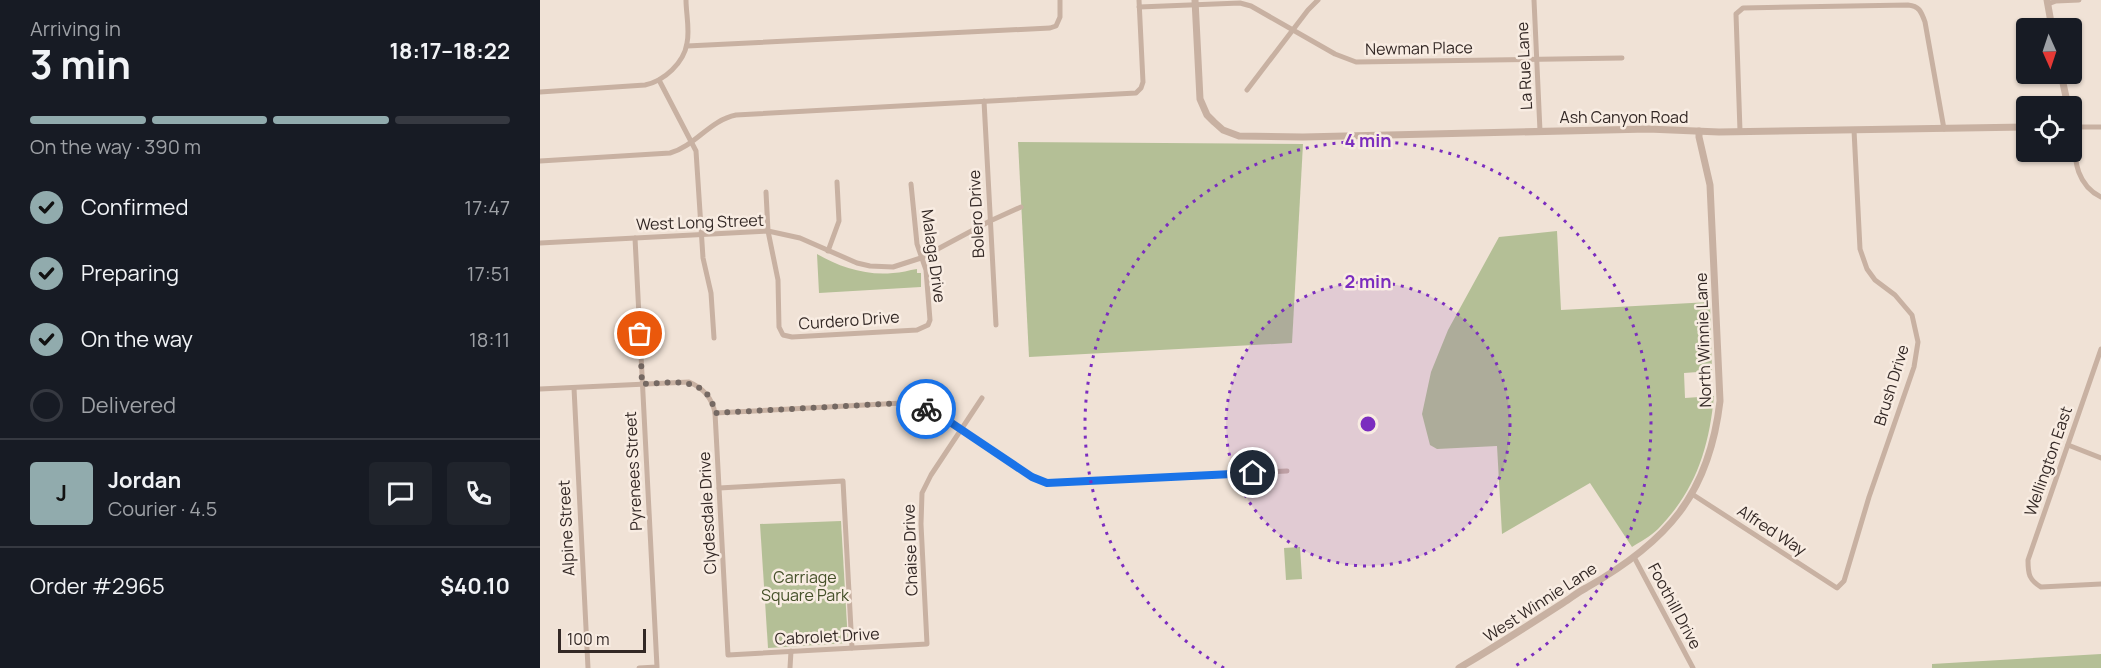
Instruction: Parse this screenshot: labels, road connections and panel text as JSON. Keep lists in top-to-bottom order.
{
  "streets": {
    "street": [
      "Newman Place",
      "La Rue Lane",
      "Ash Canyon Road",
      "Bolero Drive",
      "West Long Street",
      "Malaga Drive",
      "Curdero Drive",
      "North Winnie Lane",
      "Brush Drive",
      "Wellington East",
      "Pyrenees Street",
      "Clydesdale Drive",
      "Alpine Street",
      "Alfred Way",
      "Chaise Drive",
      "West Winnie Lane",
      "Foothill Drive",
      "Cabrolet Drive"
    ]
  },
  "crossings": [
    ["Newman Place", "La Rue Lane"],
    ["Newman Place", "Ash Canyon Road"],
    ["La Rue Lane", "Ash Canyon Road"],
    ["Ash Canyon Road", "North Winnie Lane"],
    ["Ash Canyon Road", "Brush Drive"],
    ["Bolero Drive", "West Long Street"],
    ["West Long Street", "Malaga Drive"],
    ["West Long Street", "Curdero Drive"],
    ["West Long Street", "Pyrenees Street"],
    ["Malaga Drive", "Curdero Drive"],
    ["North Winnie Lane", "Alfred Way"],
    ["North Winnie Lane", "West Winnie Lane"],
    ["North Winnie Lane", "Foothill Drive"],
    ["Brush Drive", "Alfred Way"],
    ["Clydesdale Drive", "Cabrolet Drive"],
    ["Chaise Drive", "Cabrolet Drive"],
    ["West Winnie Lane", "Foothill Drive"]
  ],
  "parks": ["Carriage Square Park"],
  "scale_bar": "100 m",
  "north": "bottom",
  "page": {
    "heading": ["3 min", "Arriving in", "18:17–18:22"],
    "panel": [
      "Jordan",
      "Courier · 4.5",
      "Order #2965",
      "$40.10"
    ],
    "bar": "On the way · 390 m",
    "list": [
      ["Confirmed", "17:47"],
      ["Preparing", "17:51"],
      ["On the way", "18:11"],
      "Delivered"
    ],
    "round": "J",
    "scale": "100 m"
  },
  "rings": ["4 min", "2 min"]
}
